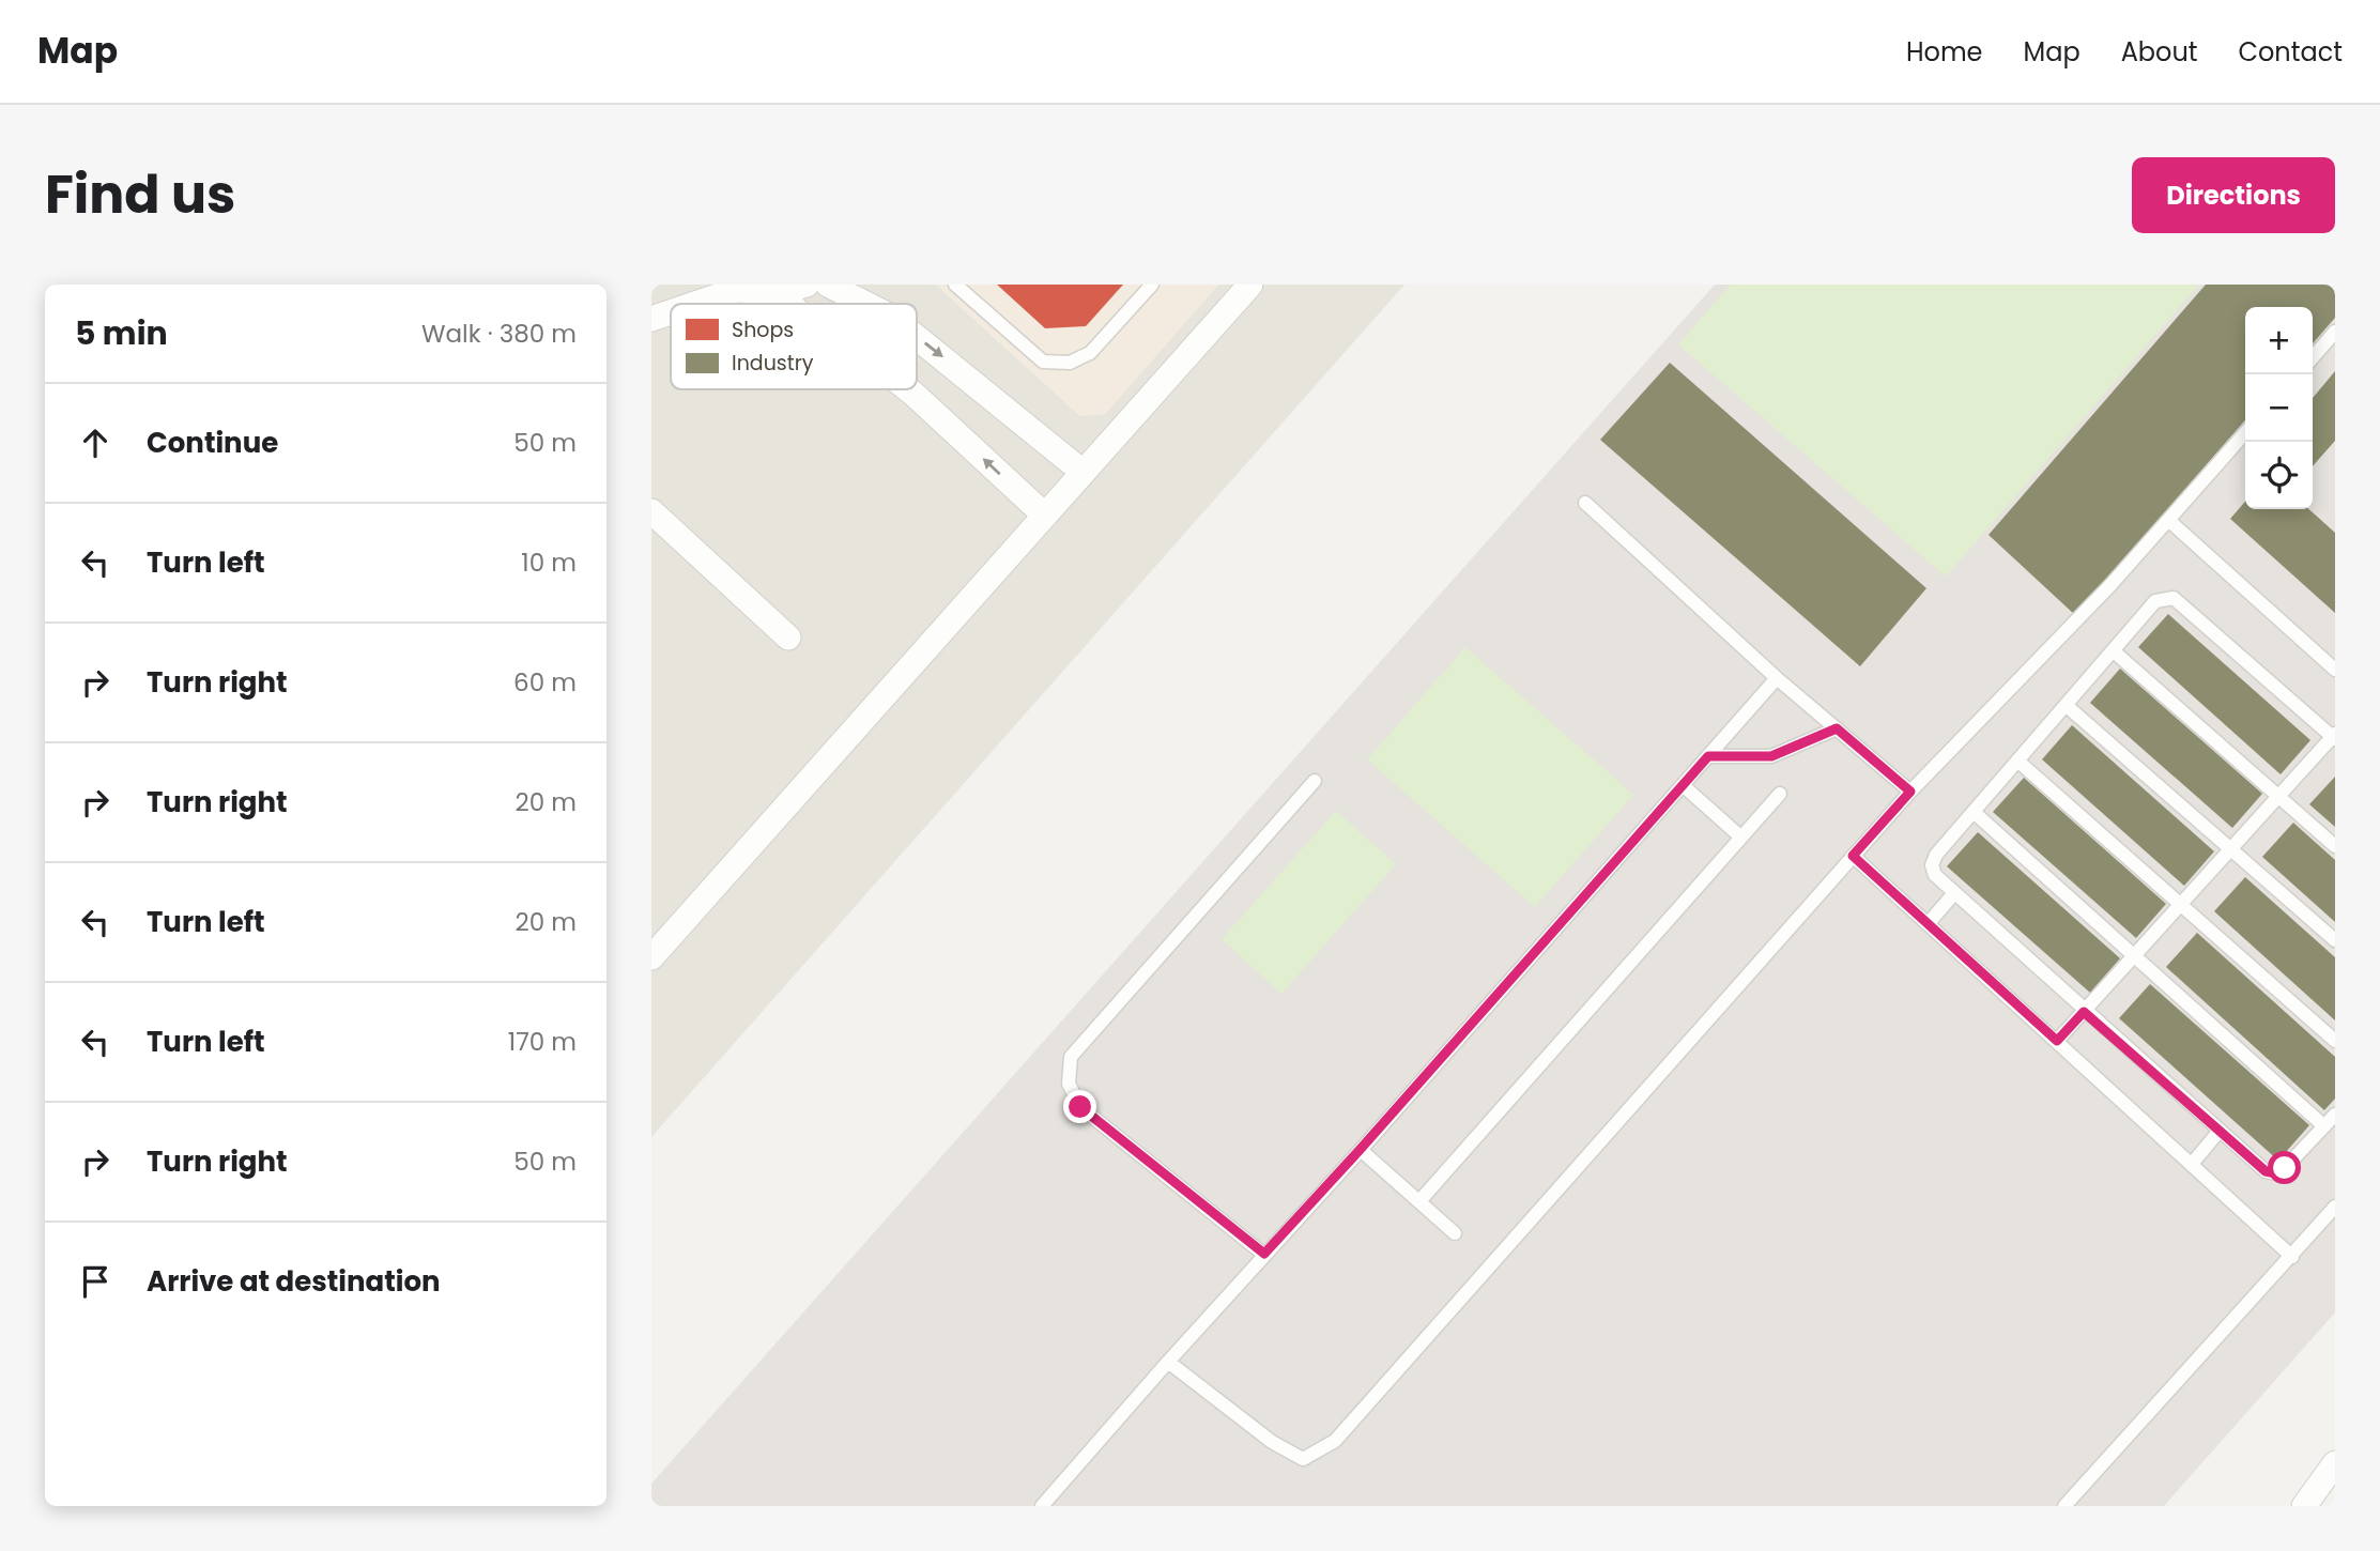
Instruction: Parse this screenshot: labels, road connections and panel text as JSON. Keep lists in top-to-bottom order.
{
  "legend": ["Shops", "Industry"],
  "page": {
    "header": "Map",
    "nav": [
      "Home",
      "Map",
      "About",
      "Contact"
    ],
    "title": "Find us",
    "buttons": "Directions",
    "heading": ["5 min", "Walk · 380 m"],
    "map_buttons": ["+", "−"],
    "list": [
      ["Continue", "50 m"],
      ["Turn left", "10 m"],
      ["Turn right", "60 m"],
      ["Turn right", "20 m"],
      ["Turn left", "20 m"],
      ["Turn left", "170 m"],
      ["Turn right", "50 m"],
      "Arrive at destination"
    ]
  }
}
